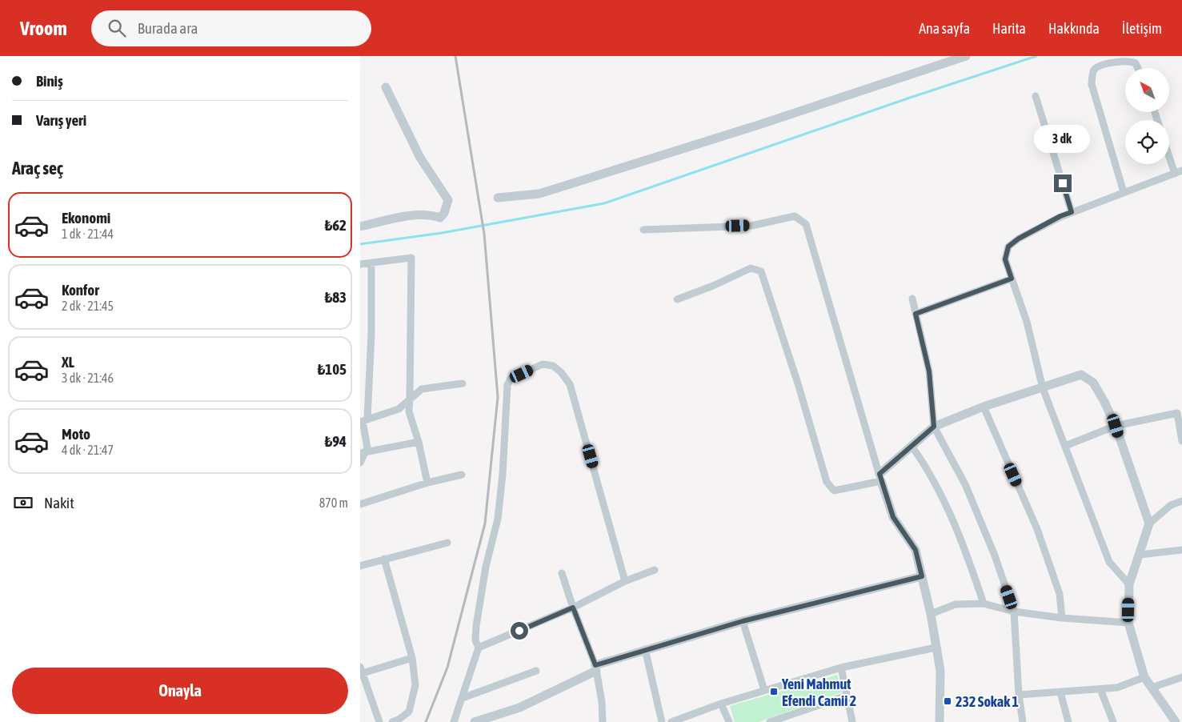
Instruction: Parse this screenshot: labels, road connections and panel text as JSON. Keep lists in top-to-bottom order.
{
  "places": {
    "transit": ["Yeni Mahmut Efendi Camii 2", "232 Sokak 1"]
  },
  "north": "top left",
  "page": {
    "header": "Vroom",
    "search": "Burada ara",
    "nav": [
      "Ana sayfa",
      "Harita",
      "Hakkında",
      "İletişim"
    ],
    "banner": ["Biniş", "Varış yeri"],
    "bubble": "3 dk",
    "heading": "Araç seç",
    "list": [
      {
        "name": "Ekonomi",
        "note": "1 dk · 21:44",
        "value": "₺62"
      },
      {
        "name": "Konfor",
        "note": "2 dk · 21:45",
        "value": "₺83"
      },
      {
        "name": "XL",
        "note": "3 dk · 21:46",
        "value": "₺105"
      },
      {
        "name": "Moto",
        "note": "4 dk · 21:47",
        "value": "₺94"
      }
    ],
    "pay": ["Nakit", "870 m"],
    "buttons": "Onayla"
  }
}
